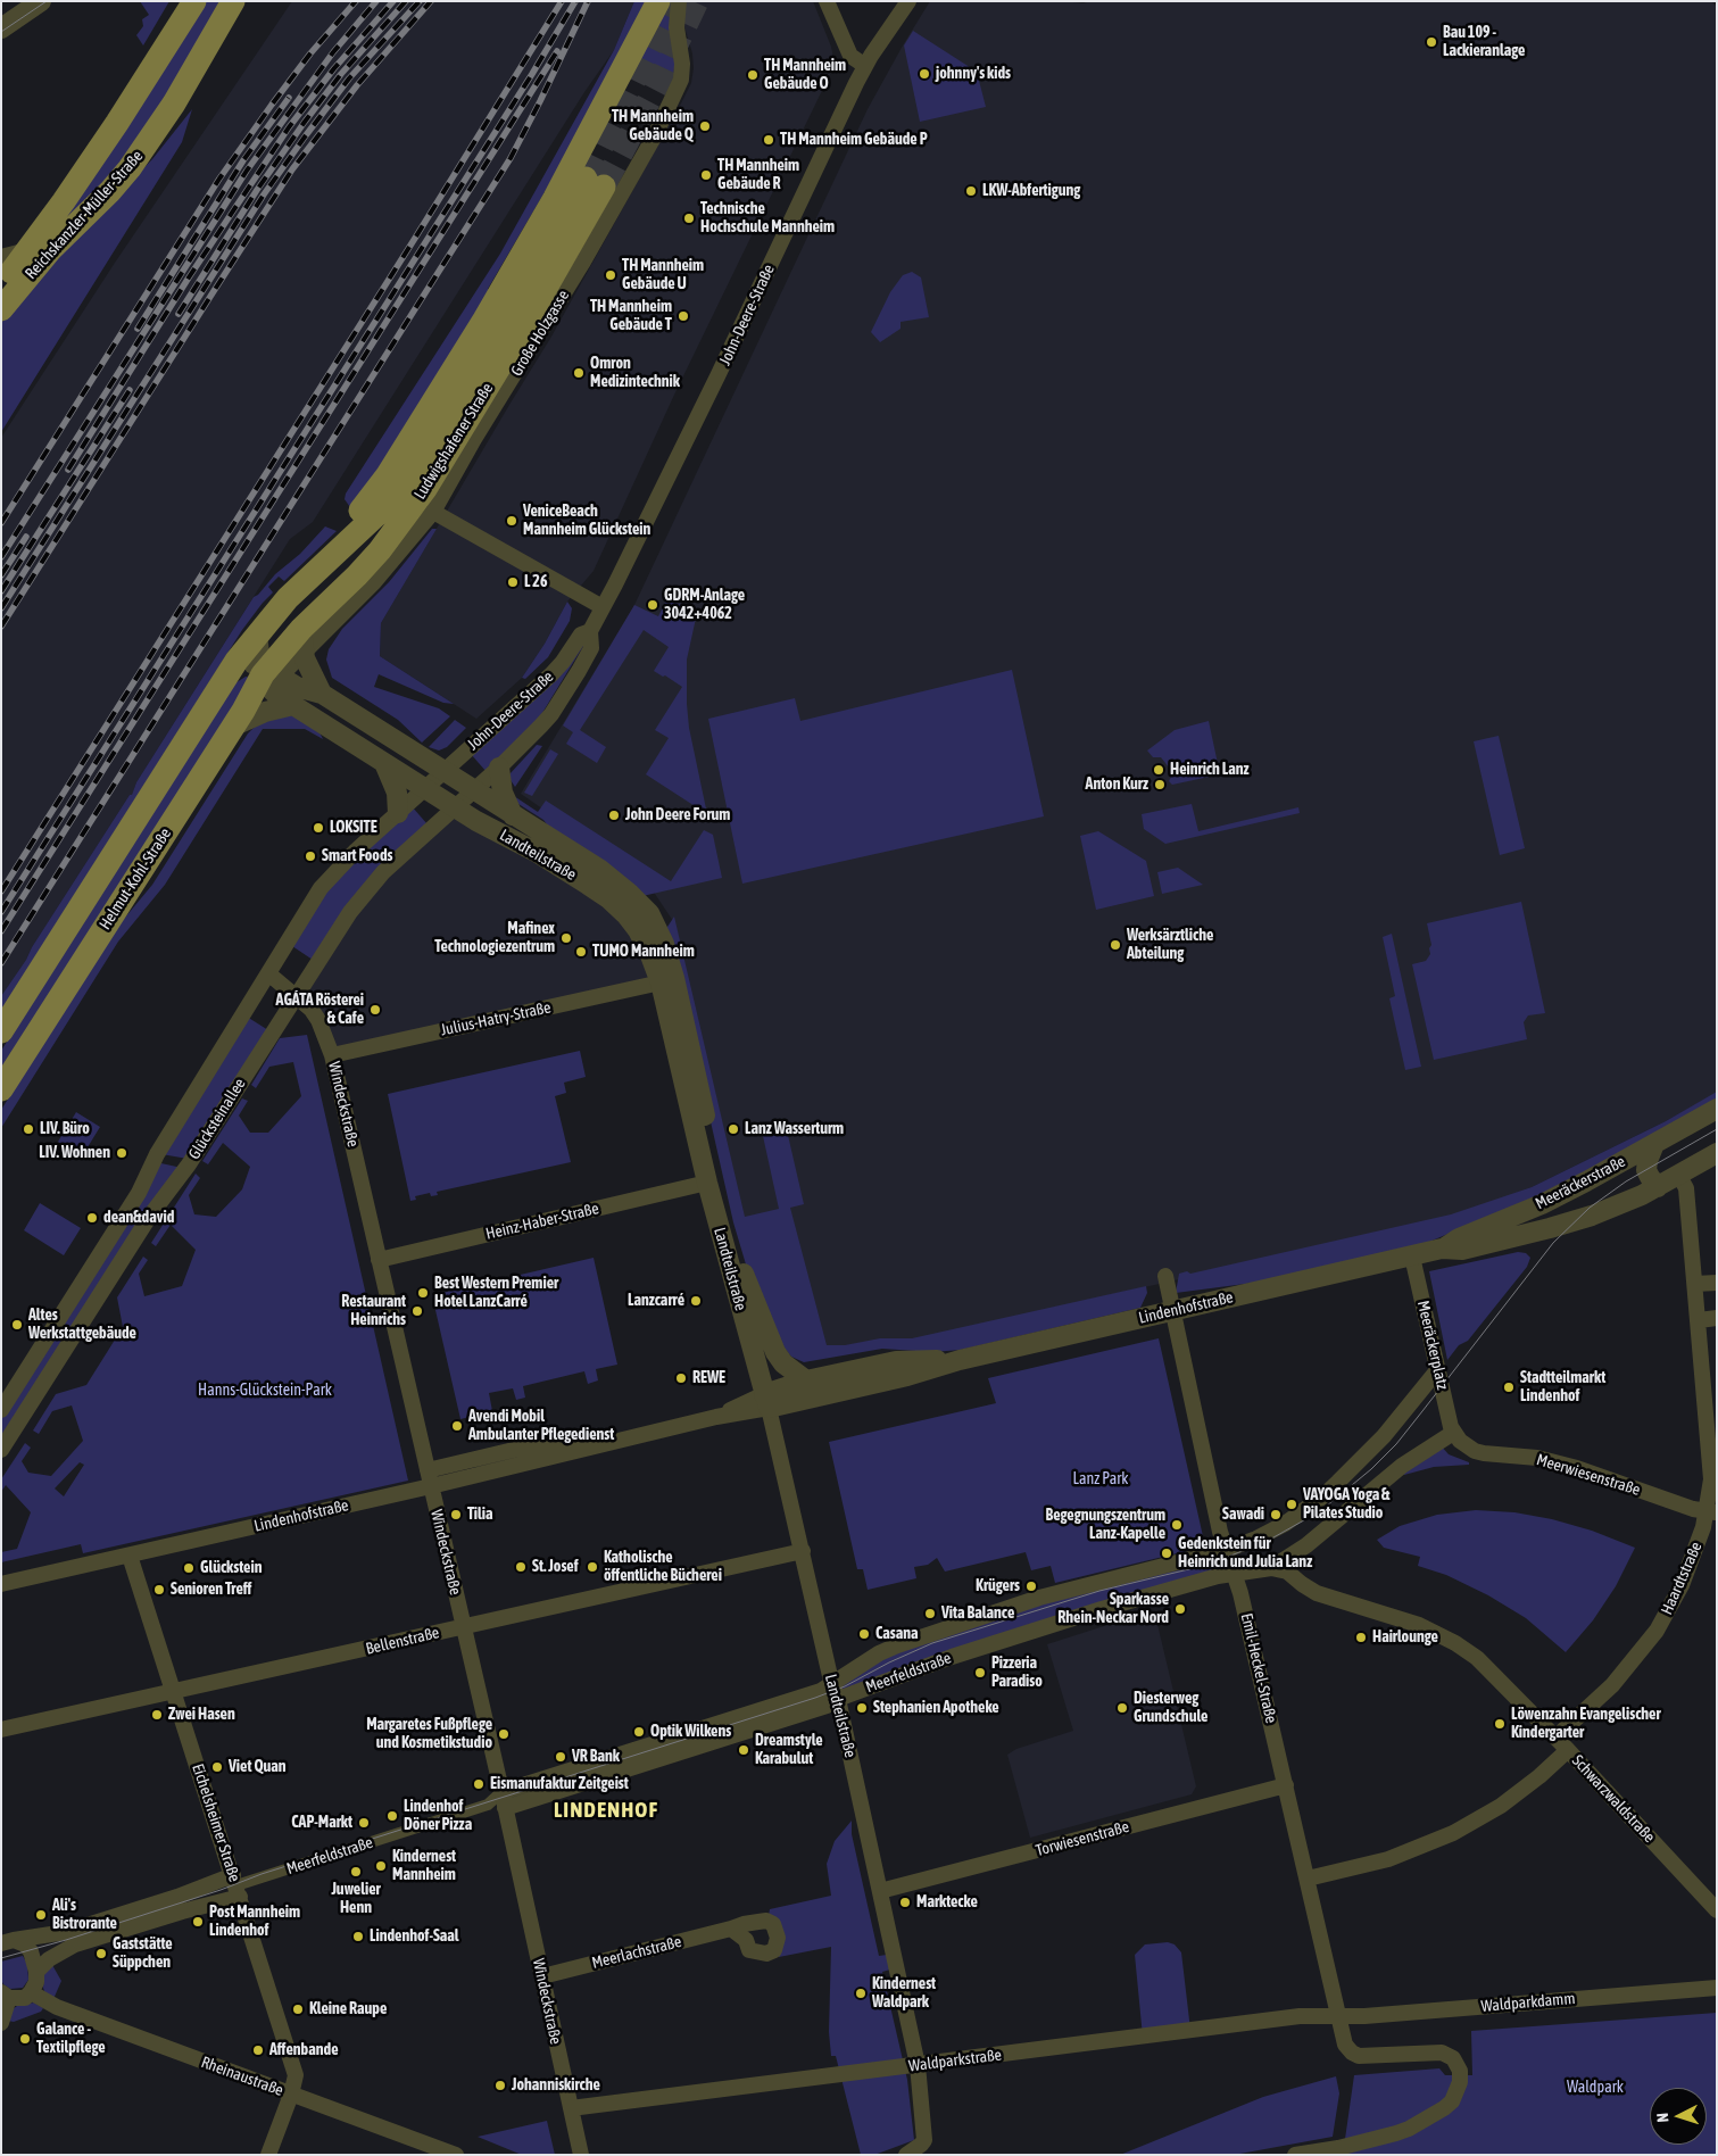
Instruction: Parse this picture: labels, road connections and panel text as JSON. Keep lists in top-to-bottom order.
{
  "streets": {
    "main road": ["Reichskanzler-Müller-Straße", "Ludwigshafener Straße", "Helmut-Kohl-Straße"],
    "street": [
      "John-Deere-Straße",
      "Große Holzgasse",
      "Landteilstraße",
      "Julius-Hatry-Straße",
      "Windeckstraße",
      "Glücksteinallee",
      "Meeräckerstraße",
      "Heinz-Haber-Straße",
      "Lindenhofstraße",
      "Meeräckerplatz",
      "Meerwiesenstraße",
      "Haardtstraße",
      "Bellenstraße",
      "Emil-Heckel-Straße",
      "Meerfeldstraße",
      "Schwarzwaldstraße",
      "Eichelsheimer Straße",
      "Torwiesenstraße",
      "Meerlachstraße",
      "Waldparkdamm",
      "Waldparkstraße",
      "Rheinaustraße"
    ]
  },
  "crossings": [
    ["John-Deere-Straße", "Landteilstraße"],
    ["John-Deere-Straße", "Glücksteinallee"],
    ["Große Holzgasse", "Ludwigshafener Straße"],
    ["Ludwigshafener Straße", "Landteilstraße"],
    ["Ludwigshafener Straße", "Helmut-Kohl-Straße"],
    ["Landteilstraße", "Helmut-Kohl-Straße"],
    ["Landteilstraße", "Julius-Hatry-Straße"],
    ["Landteilstraße", "Glücksteinallee"],
    ["Landteilstraße", "Heinz-Haber-Straße"],
    ["Landteilstraße", "Lindenhofstraße"],
    ["Landteilstraße", "Bellenstraße"],
    ["Landteilstraße", "Meerfeldstraße"],
    ["Landteilstraße", "Torwiesenstraße"],
    ["Landteilstraße", "Waldparkstraße"],
    ["Julius-Hatry-Straße", "Windeckstraße"],
    ["Windeckstraße", "Glücksteinallee"],
    ["Windeckstraße", "Heinz-Haber-Straße"],
    ["Windeckstraße", "Lindenhofstraße"],
    ["Windeckstraße", "Bellenstraße"],
    ["Windeckstraße", "Meerfeldstraße"],
    ["Windeckstraße", "Meerlachstraße"],
    ["Windeckstraße", "Waldparkstraße"],
    ["Meeräckerstraße", "Lindenhofstraße"],
    ["Meeräckerstraße", "Meeräckerplatz"],
    ["Meeräckerstraße", "Haardtstraße"],
    ["Lindenhofstraße", "Meeräckerplatz"],
    ["Lindenhofstraße", "Emil-Heckel-Straße"],
    ["Lindenhofstraße", "Eichelsheimer Straße"],
    ["Meeräckerplatz", "Meerwiesenstraße"],
    ["Meerwiesenstraße", "Haardtstraße"],
    ["Haardtstraße", "Schwarzwaldstraße"],
    ["Bellenstraße", "Eichelsheimer Straße"],
    ["Emil-Heckel-Straße", "Meerfeldstraße"],
    ["Emil-Heckel-Straße", "Torwiesenstraße"],
    ["Emil-Heckel-Straße", "Waldparkdamm"],
    ["Emil-Heckel-Straße", "Waldparkstraße"],
    ["Meerfeldstraße", "Eichelsheimer Straße"],
    ["Eichelsheimer Straße", "Rheinaustraße"],
    ["Waldparkdamm", "Waldparkstraße"]
  ],
  "districts": ["LINDENHOF"],
  "parks": ["Hanns-Glückstein-Park", "Lanz Park", "Waldpark"],
  "places": [
    "Bau 109 - Lackieranlage",
    "johnny's kids",
    "TH Mannheim Gebäude O",
    "TH Mannheim Gebäude Q",
    "TH Mannheim Gebäude P",
    "TH Mannheim Gebäude R",
    "LKW-Abfertigung",
    "Technische Hochschule Mannheim",
    "TH Mannheim Gebäude U",
    "TH Mannheim Gebäude T",
    "Omron Medizintechnik",
    "VeniceBeach Mannheim Glückstein",
    "L 26",
    "GDRM-Anlage 3042+4062",
    "Heinrich Lanz",
    "Anton Kurz",
    "John Deere Forum",
    "LOKSITE",
    "Smart Foods",
    "Mafinex Technologiezentrum",
    "Werksärztliche Abteilung",
    "TUMO Mannheim",
    "AGÁTA Rösterei & Cafe",
    "LIV. Büro",
    "Lanz Wasserturm",
    "LIV. Wohnen",
    "dean&david",
    "Best Western Premier Hotel LanzCarré",
    "Lanzcarré",
    "Restaurant Heinrichs",
    "Altes Werkstattgebäude",
    "REWE",
    "Stadtteilmarkt Lindenhof",
    "Avendi Mobil Ambulanter Pflegedienst",
    "VAYOGA Yoga & Pilates Studio",
    "Tilia",
    "Sawadi",
    "Begegnungszentrum Lanz-Kapelle",
    "Gedenkstein für Heinrich und Julia Lanz",
    "St. Josef",
    "Katholische öffentliche Bücherei",
    "Glückstein",
    "Krügers",
    "Senioren Treff",
    "Sparkasse Rhein-Neckar Nord",
    "Vita Balance",
    "Casana",
    "Hairlounge",
    "Pizzeria Paradiso",
    "Stephanien Apotheke",
    "Diesterweg Grundschule",
    "Zwei Hasen",
    "Löwenzahn Evangelischer Kindergarter",
    "Optik Wilkens",
    "Margaretes Fußpflege und Kosmetikstudio",
    "Dreamstyle Karabulut",
    "VR Bank",
    "Viet Quan",
    "Eismanufaktur Zeitgeist",
    "Lindenhof Döner Pizza",
    "CAP-Markt",
    "Kindernest Mannheim",
    "Juwelier Henn",
    "Marktecke",
    "Ali's Bistrorante",
    "Post Mannheim Lindenhof",
    "Lindenhof-Saal",
    "Gaststätte Süppchen",
    "Kindernest Waldpark",
    "Kleine Raupe",
    "Galance - Textilpflege",
    "Affenbande",
    "Johanniskirche"
  ],
  "north": "left"
}
